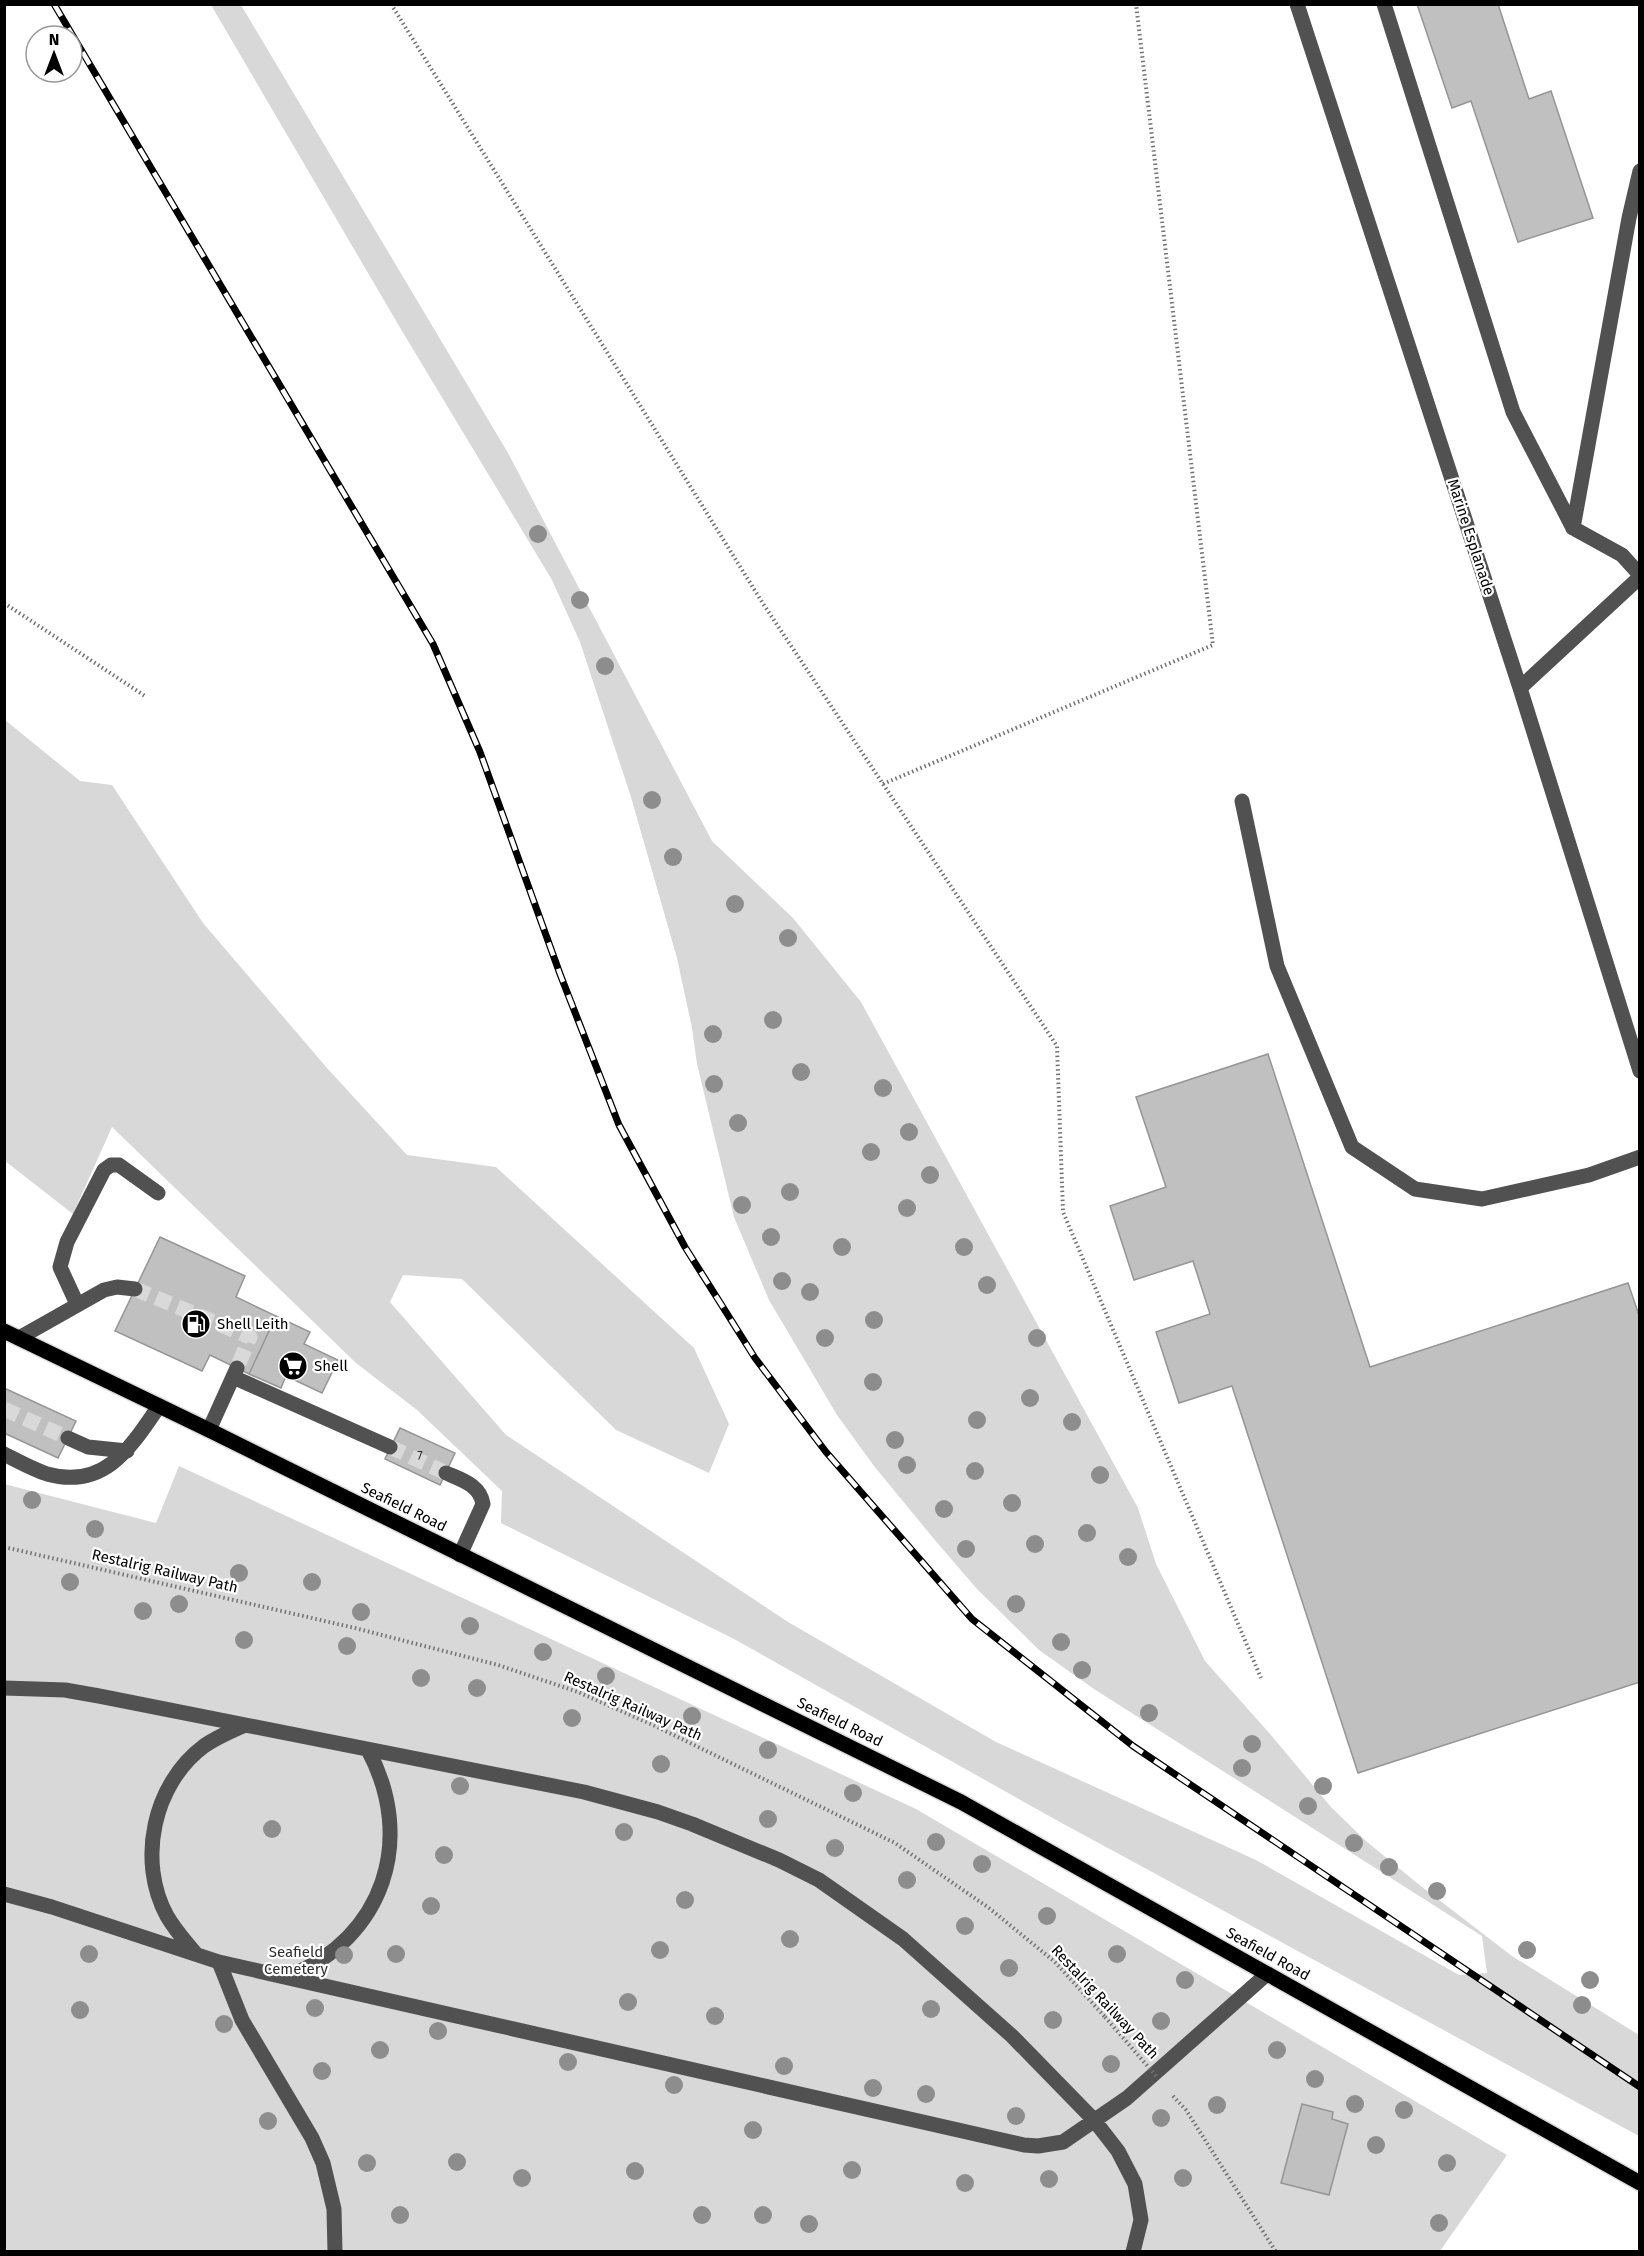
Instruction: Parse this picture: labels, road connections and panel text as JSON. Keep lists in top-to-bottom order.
{
  "streets": {
    "main road": ["Seafield Road"],
    "street": ["Marine Esplanade"],
    "path": ["Restalrig Railway Path"]
  },
  "parks": ["Seafield Cemetery"],
  "places": {
    "fuel station": ["Shell Leith"],
    "supermarket": ["Shell"]
  },
  "house_numbers": ["7"],
  "north": "top"
}
